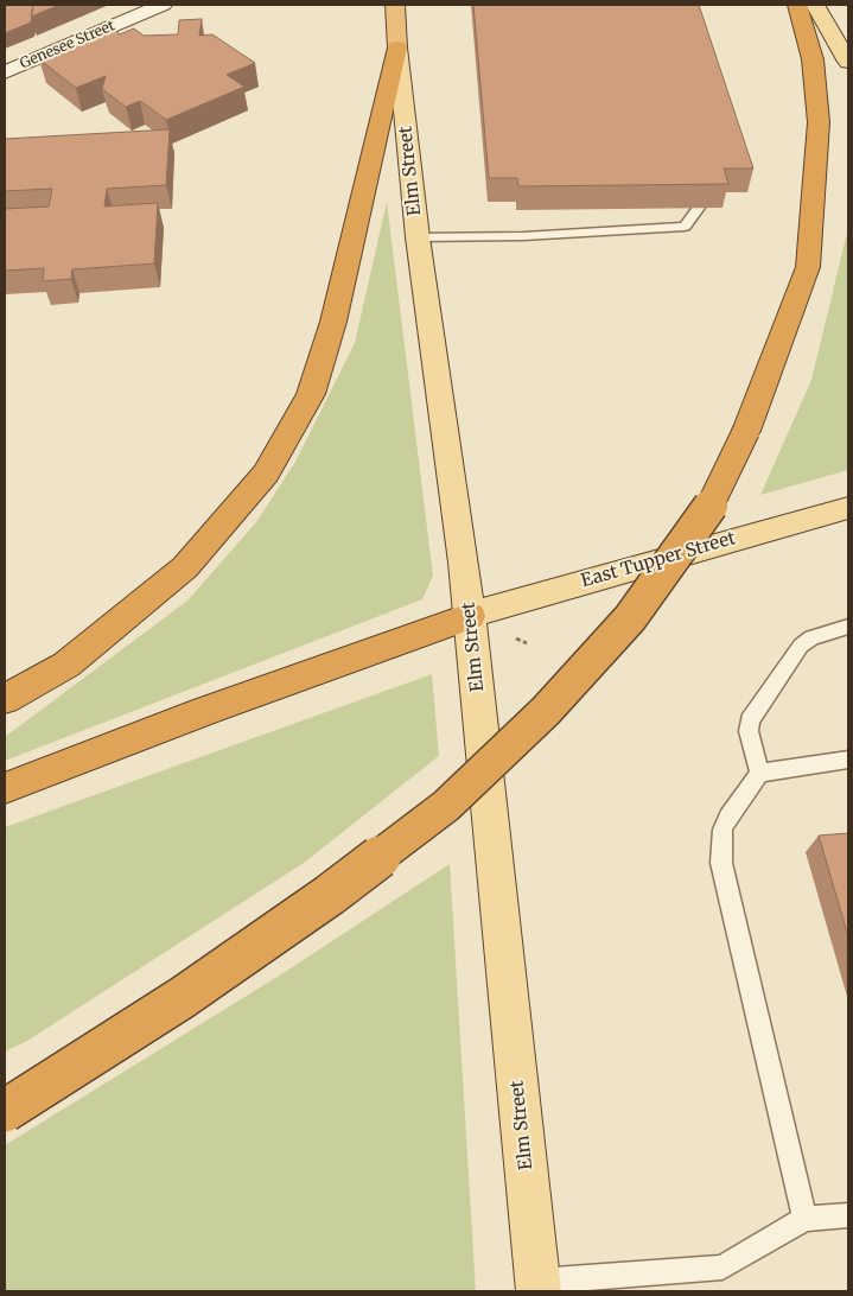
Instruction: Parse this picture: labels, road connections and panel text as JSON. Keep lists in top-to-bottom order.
{
  "streets": {
    "highway": ["Elm Street"],
    "main road": ["Genesee Street", "East Tupper Street"]
  },
  "crossings": [
    ["Elm Street", "East Tupper Street"]
  ]
}
